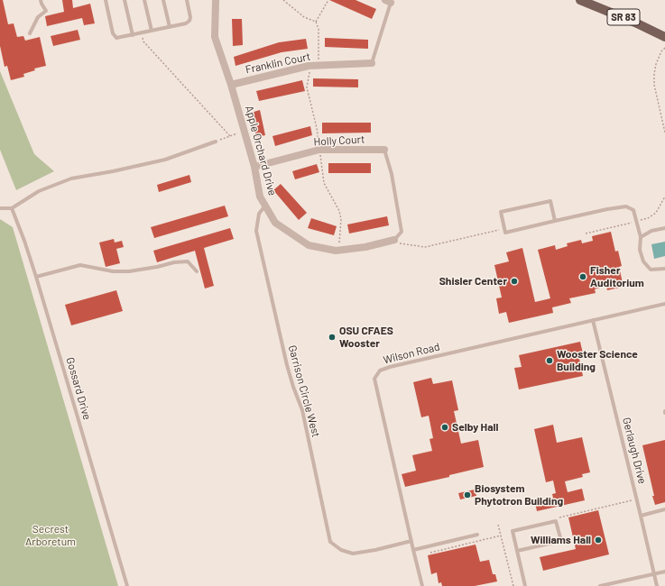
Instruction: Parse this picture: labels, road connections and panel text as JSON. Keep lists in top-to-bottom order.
{
  "streets": {
    "main road": ["SR 83"],
    "street": ["Franklin Court", "Holly Court", "Apple Orchard Drive"],
    "lane": [
      "Wilson Road",
      "Gossard Drive",
      "Garrison Circle West",
      "Gerlaugh Drive"
    ]
  },
  "crossings": [
    ["Franklin Court", "Apple Orchard Drive"],
    ["Holly Court", "Apple Orchard Drive"],
    ["Apple Orchard Drive", "Garrison Circle West"],
    ["Wilson Road", "Garrison Circle West"],
    ["Wilson Road", "Gerlaugh Drive"]
  ],
  "parks": ["Secrest Arboretum"],
  "places": [
    "Fisher Auditorium",
    "Shisler Center",
    "OSU CFAES Wooster",
    "Wooster Science Building",
    "Selby Hall",
    "Biosystem Phytotron Building",
    "Williams Hall"
  ]
}
